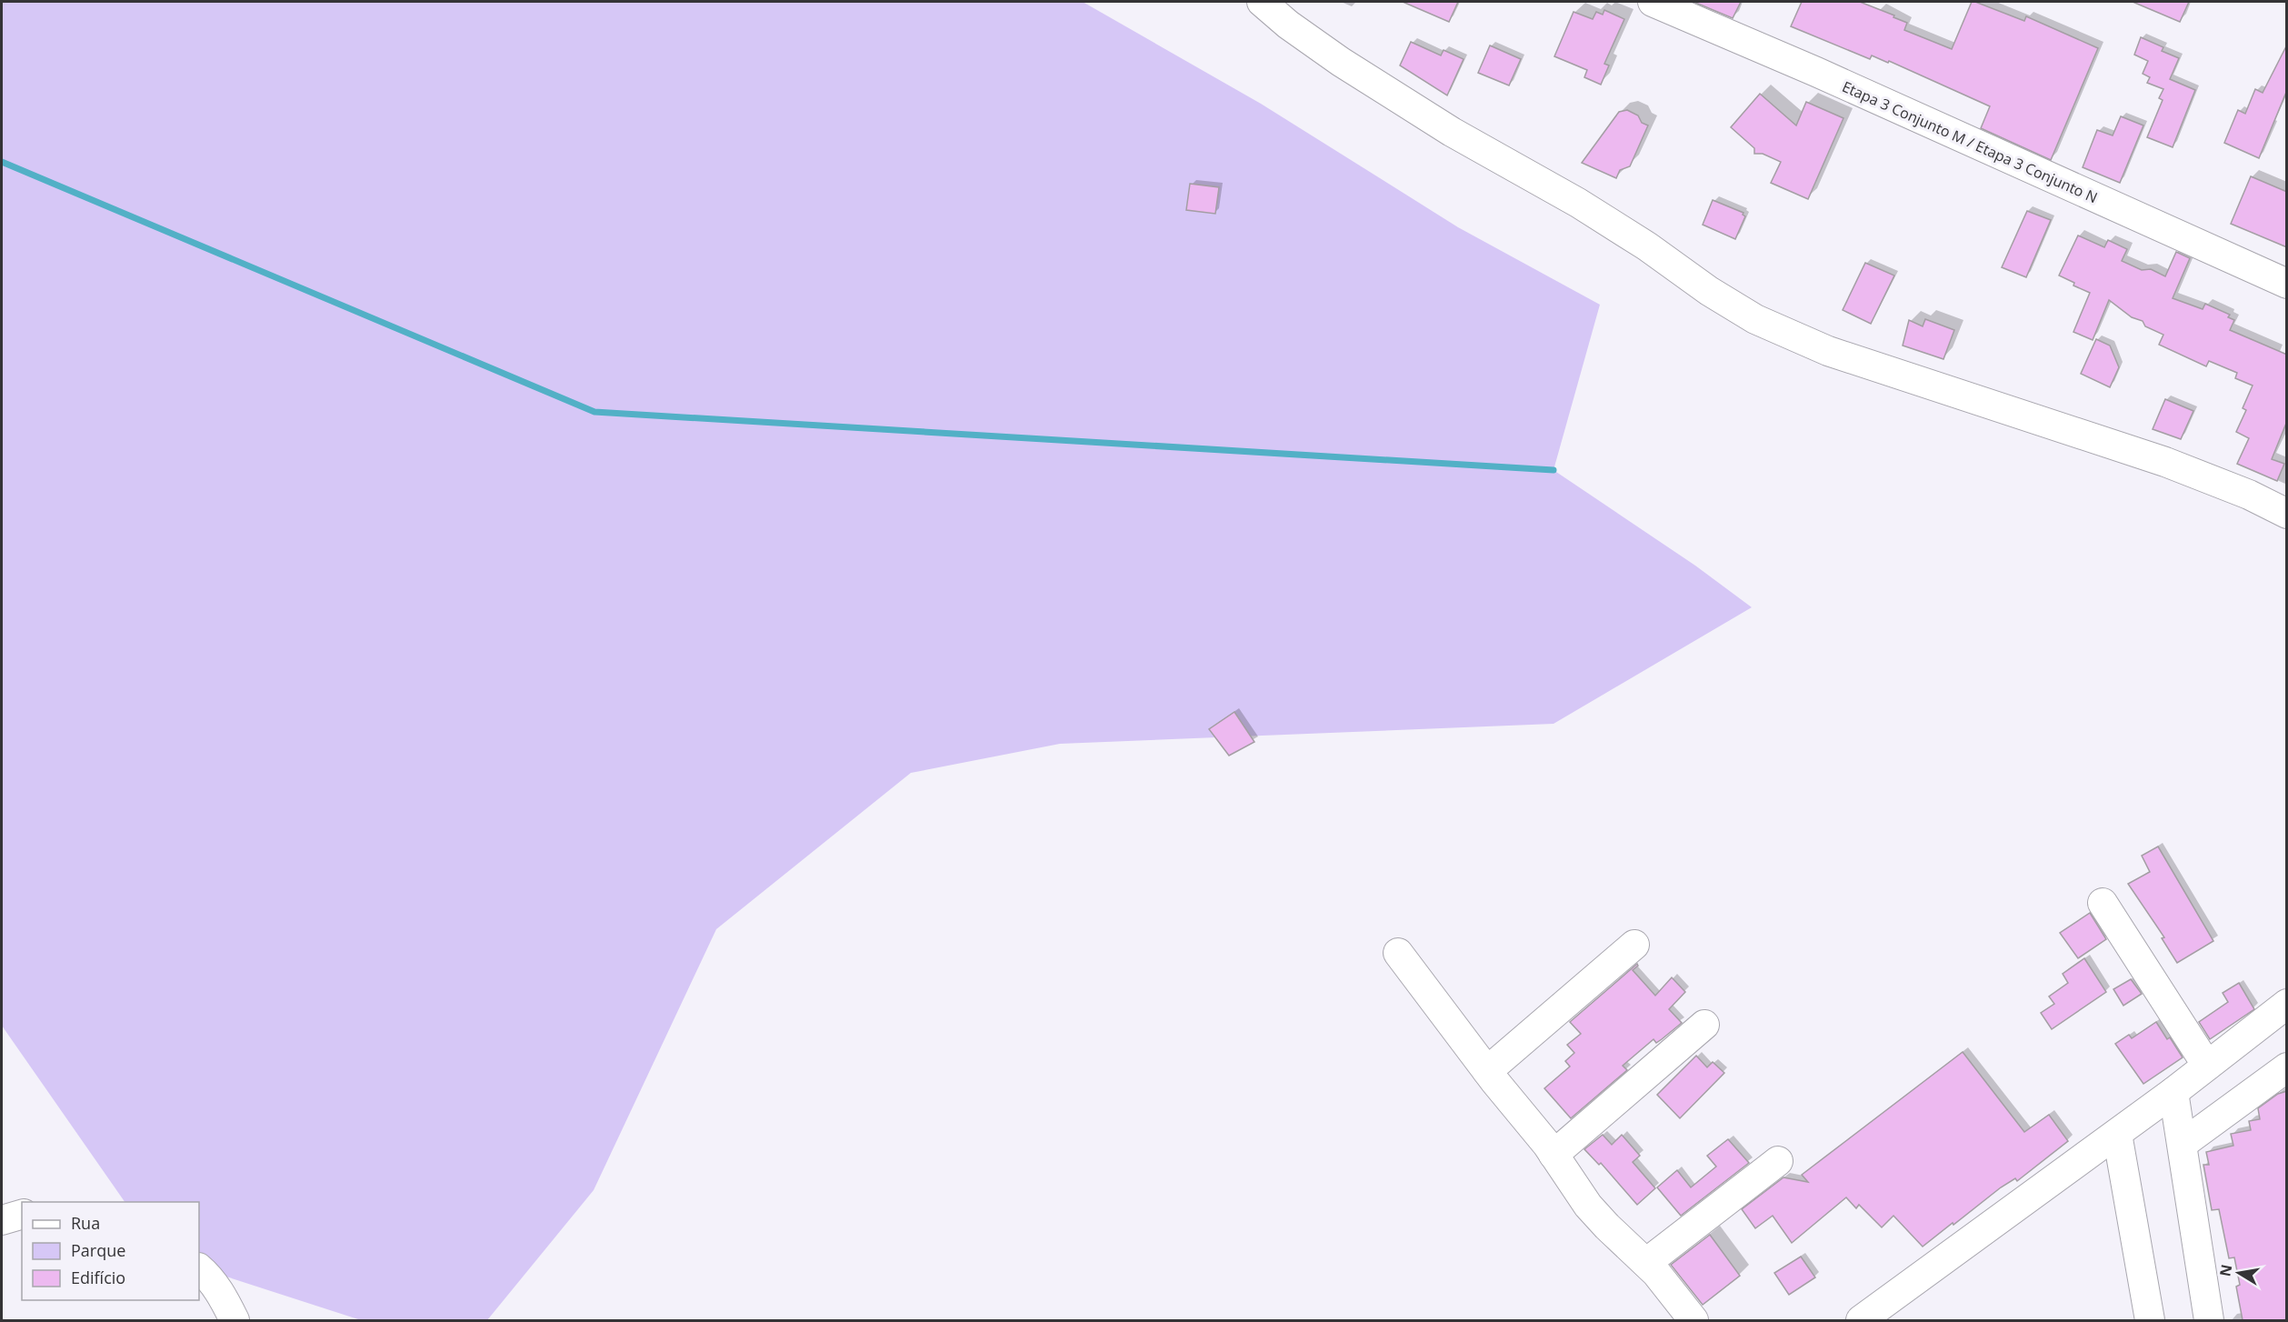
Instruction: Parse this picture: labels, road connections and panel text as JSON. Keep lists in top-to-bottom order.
{
  "streets": {
    "street": ["Etapa 3 Conjunto M / Etapa 3 Conjunto N"]
  },
  "legend": ["Rua", "Parque", "Edifício"],
  "north": "left"
}
